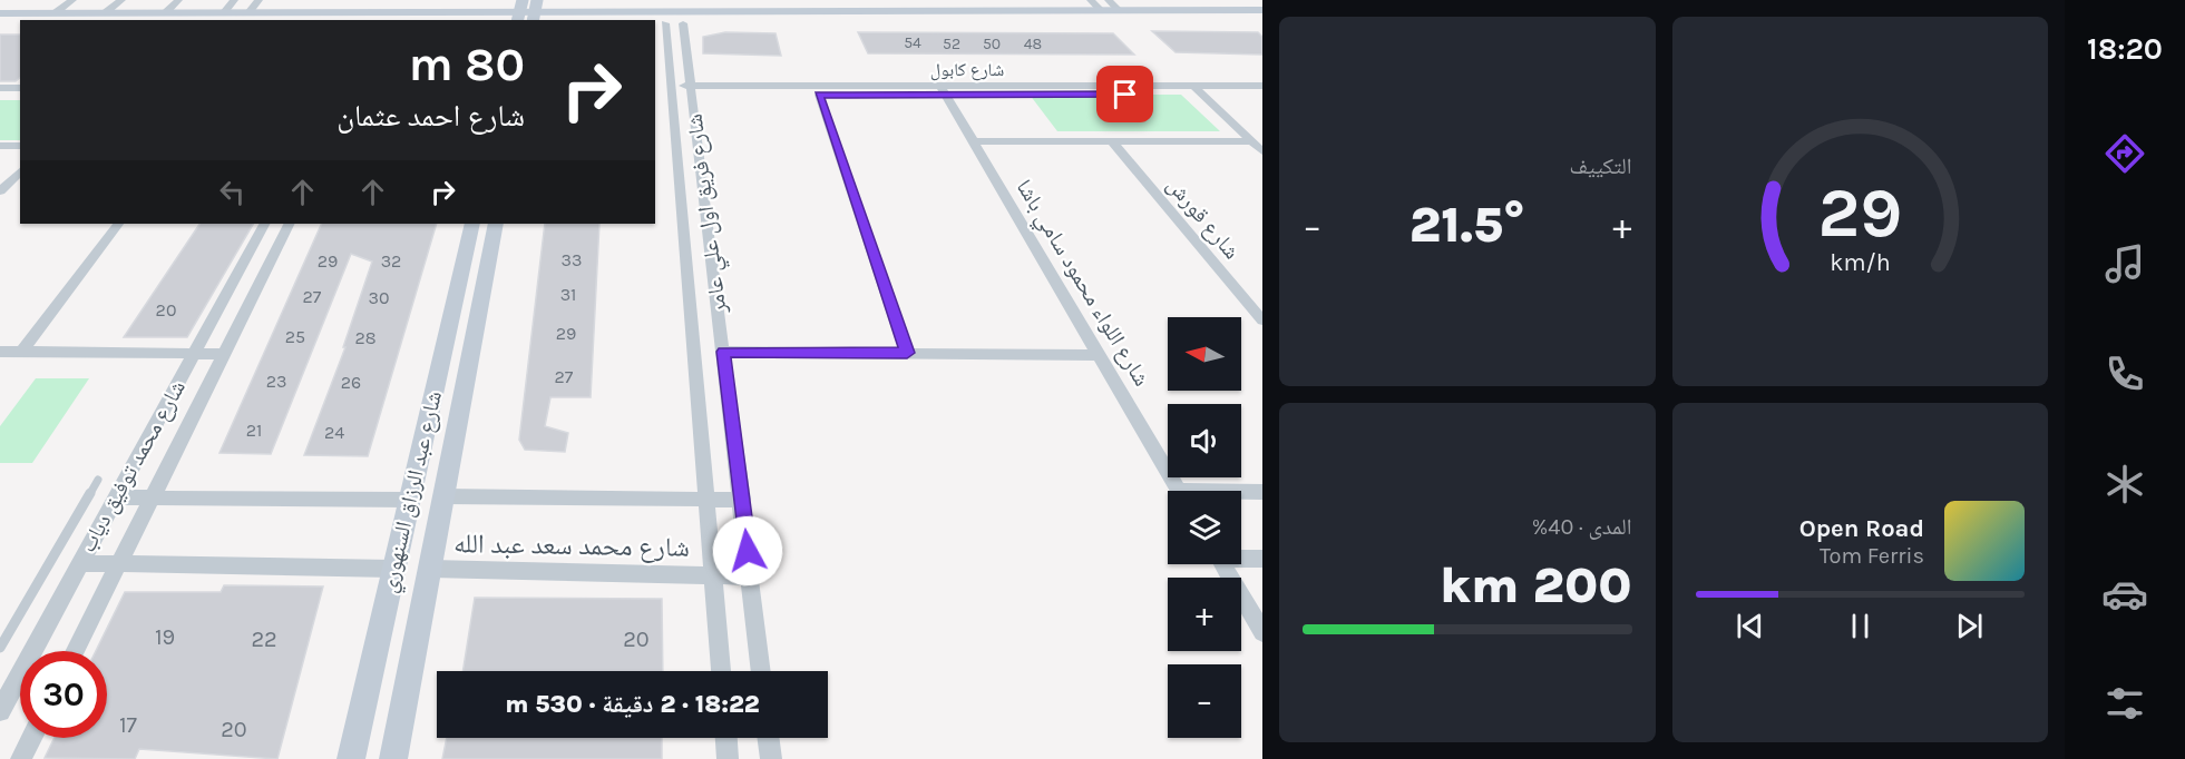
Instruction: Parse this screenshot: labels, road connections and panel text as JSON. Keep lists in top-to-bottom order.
{
  "streets": {
    "street": [
      "شارع كابول",
      "شارع فريق اول علي عامر",
      "شارع قورش",
      "شارع اللواء محمود سامي باشا",
      "شارع محمد توفيق دياب",
      "شارع عبد الرزاق السنهوري",
      "شارع محمد سعد عبد الله"
    ]
  },
  "crossings": [
    ["شارع كابول", "شارع فريق اول علي عامر"],
    ["شارع كابول", "شارع اللواء محمود سامي باشا"],
    ["شارع فريق اول علي عامر", "شارع محمد سعد عبد الله"],
    ["شارع عبد الرزاق السنهوري", "شارع محمد سعد عبد الله"]
  ],
  "house_numbers": [
    "54",
    "52",
    "50",
    "48",
    "33",
    "29",
    "32",
    "31",
    "27",
    "30",
    "20",
    "29",
    "25",
    "28",
    "27",
    "23",
    "26",
    "21",
    "24",
    "19",
    "22",
    "20",
    "17",
    "20"
  ],
  "north": "left",
  "page": {
    "tabs": "18:20",
    "tile": [
      "التكييف",
      ["المدى · 40%", "200 km"]
    ],
    "turn": ["80 m", "شارع احمد عثمان"],
    "heat": ["−", "21.5°", "+"],
    "map_buttons": ["+", "−"],
    "song": ["Open Road", "Tom Ferris"],
    "limit": "30",
    "trip": "18:22 · 2 دقيقة · 530 m",
    "gauge": ["29", "km/h"]
  }
}
